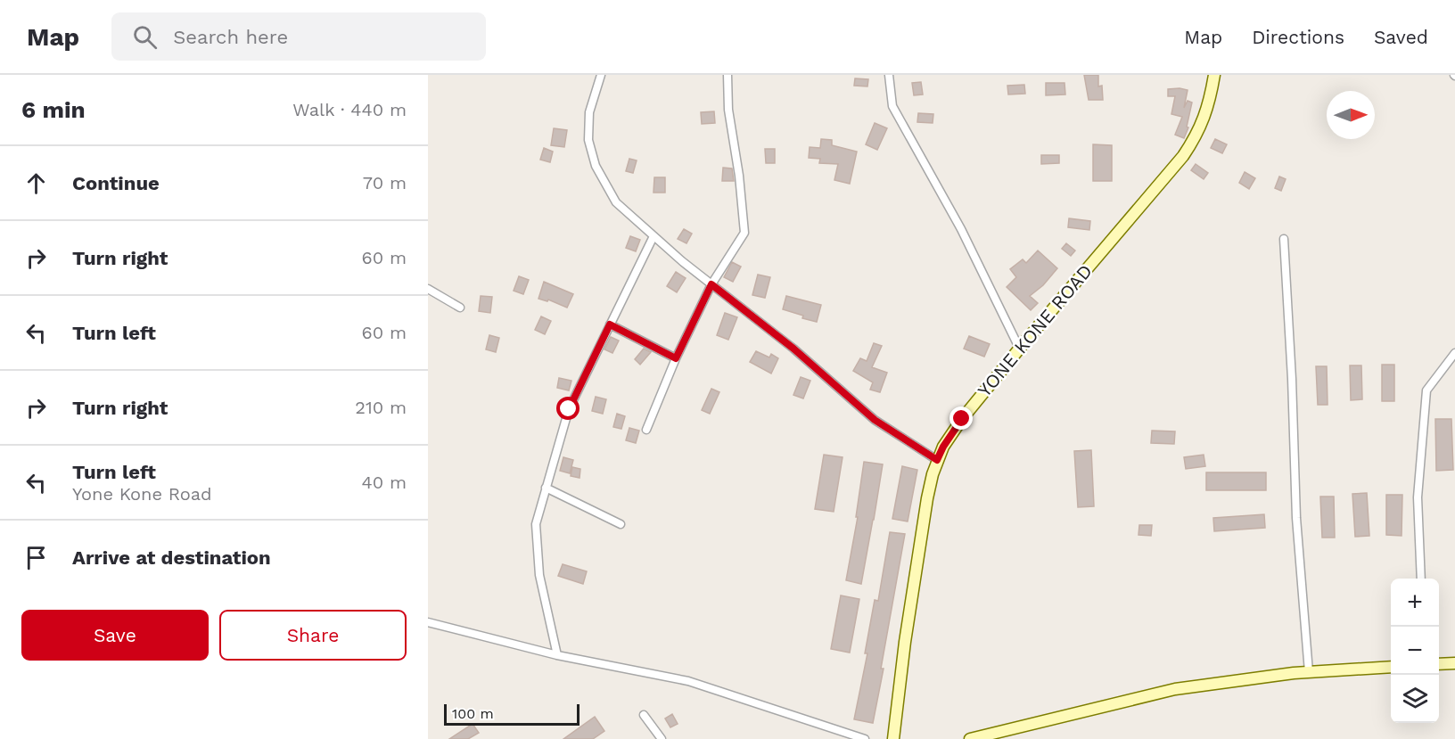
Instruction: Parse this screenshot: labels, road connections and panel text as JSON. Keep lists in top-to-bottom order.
{
  "streets": {
    "street": ["YONE KONE ROAD"]
  },
  "scale_bar": "100 m",
  "north": "right",
  "page": {
    "header": "Map",
    "search": "Search here",
    "nav": ["Map", "Directions", "Saved"],
    "heading": ["6 min", "Walk · 440 m"],
    "list": [
      ["Continue", "70 m"],
      ["Turn right", "60 m"],
      ["Turn left", "60 m"],
      ["Turn right", "210 m"],
      ["Turn left", "Yone Kone Road", "40 m"],
      "Arrive at destination"
    ],
    "map_buttons": ["+", "−"],
    "buttons": ["Save", "Share"],
    "scale": "100 m"
  }
}
